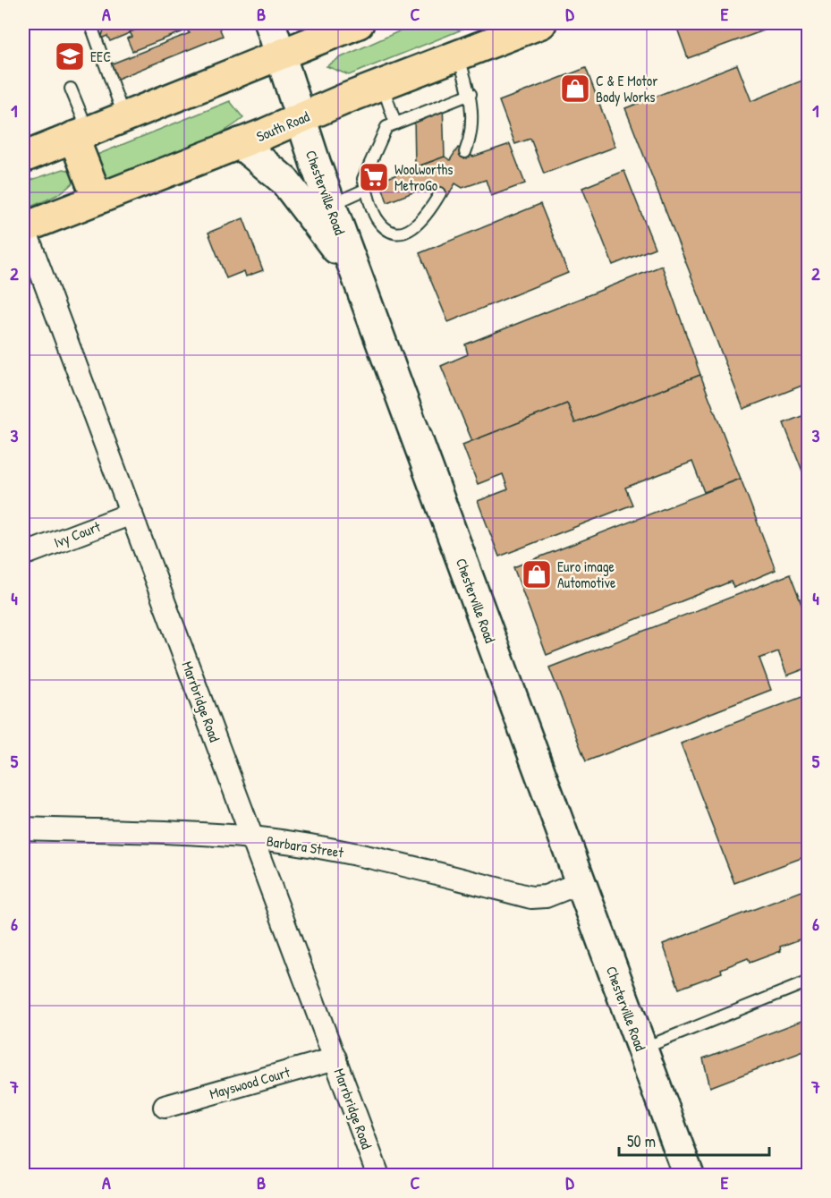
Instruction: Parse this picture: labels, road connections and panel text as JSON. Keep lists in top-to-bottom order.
{
  "streets": {
    "highway": ["South Road"],
    "main road": ["Chesterville Road"],
    "street": [
      "Ivy Court",
      "Marrbridge Road",
      "Barbara Street",
      "Mayswood Court"
    ]
  },
  "crossings": [
    ["South Road", "Chesterville Road"],
    ["South Road", "Marrbridge Road"],
    ["Chesterville Road", "Barbara Street"],
    ["Ivy Court", "Marrbridge Road"],
    ["Marrbridge Road", "Barbara Street"],
    ["Marrbridge Road", "Mayswood Court"]
  ],
  "places": {
    "school or university": ["EEC"],
    "shop": ["C & E Motor Body Works", "Euro image Automotive"],
    "supermarket": ["Woolworths MetroGo"]
  },
  "scale_bar": "50 m",
  "grid": {
    "columns": [
      "A",
      "B",
      "C",
      "D",
      "E"
    ],
    "rows": [
      "1",
      "2",
      "3",
      "4",
      "5",
      "6",
      "7"
    ]
  }
}
